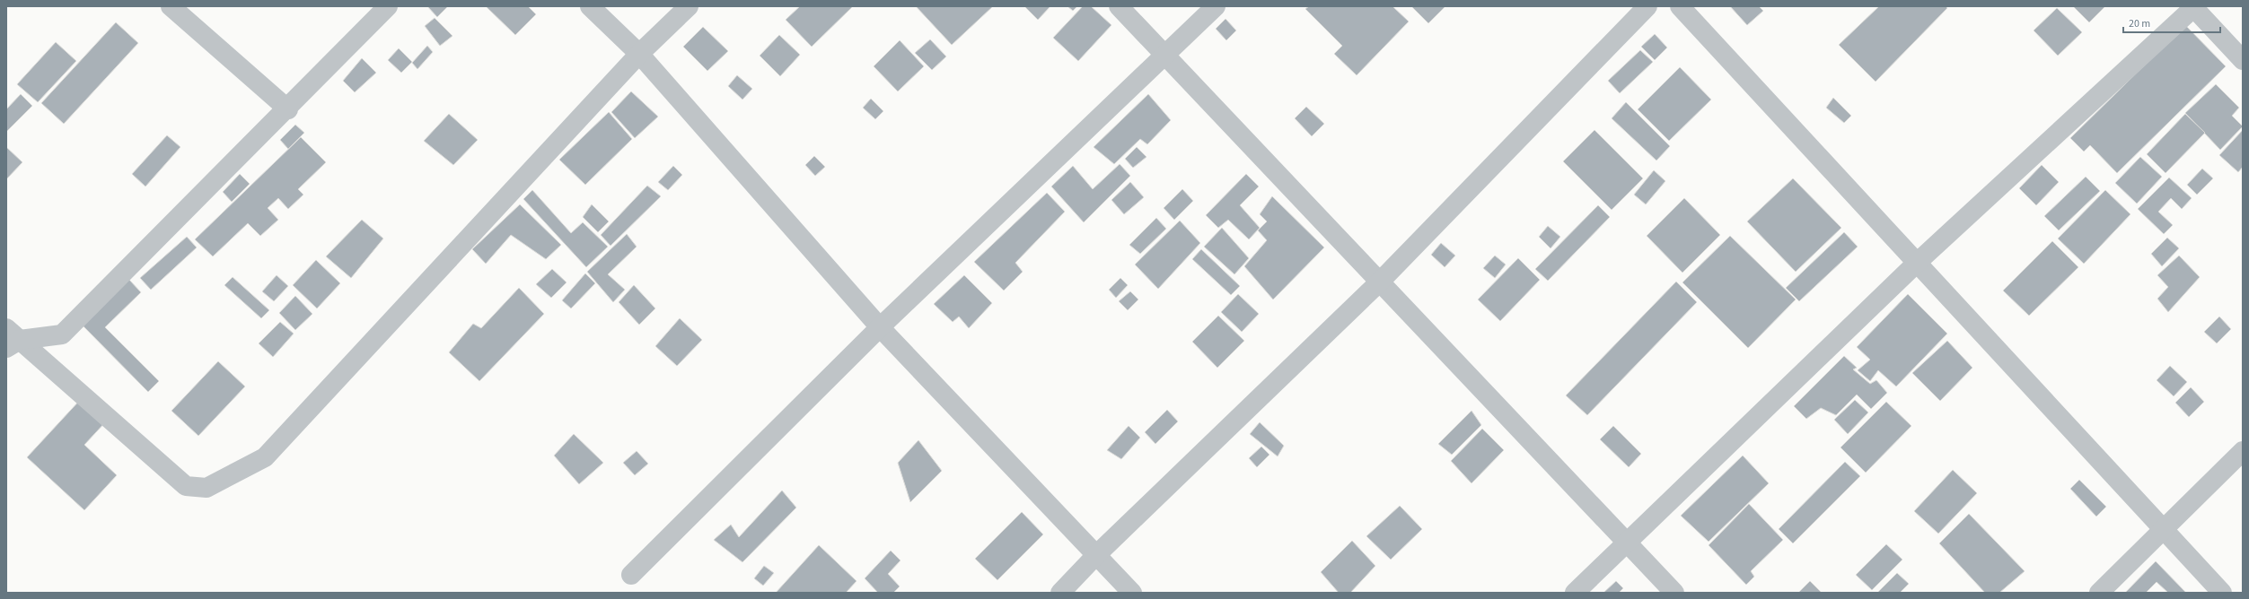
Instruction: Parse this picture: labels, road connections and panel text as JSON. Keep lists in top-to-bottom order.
{
  "scale_bar": "20 m"
}
